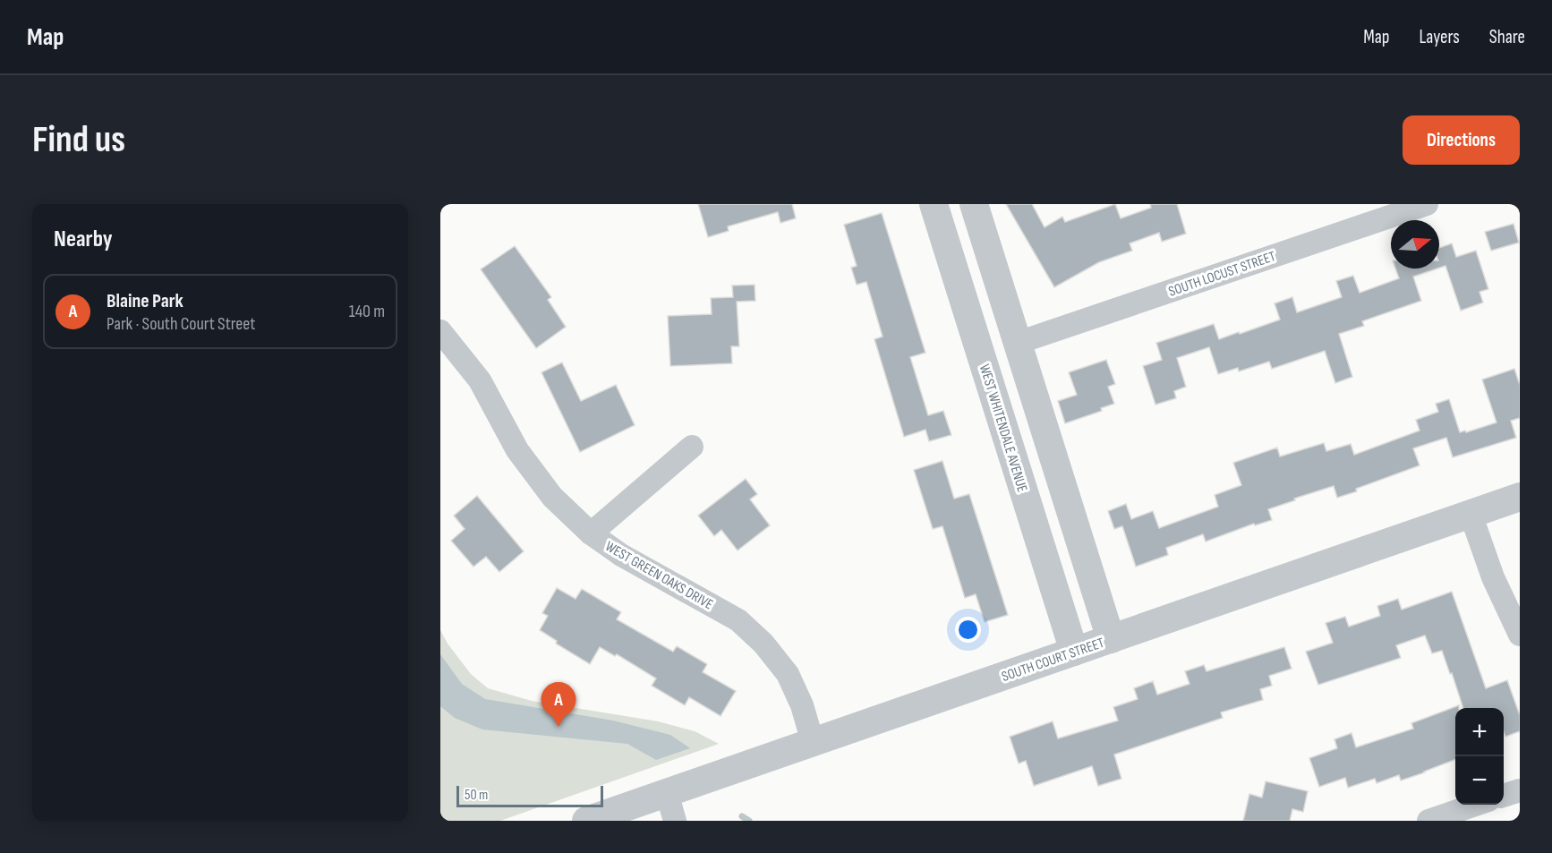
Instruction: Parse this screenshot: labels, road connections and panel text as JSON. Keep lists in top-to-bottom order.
{
  "streets": {
    "street": [
      "SOUTH LOCUST STREET",
      "WEST WHITENDALE AVENUE",
      "WEST GREEN OAKS DRIVE",
      "SOUTH COURT STREET"
    ]
  },
  "crossings": [
    ["WEST WHITENDALE AVENUE", "SOUTH COURT STREET"],
    ["WEST GREEN OAKS DRIVE", "SOUTH COURT STREET"]
  ],
  "scale_bar": "50 m",
  "north": "right",
  "page": {
    "header": "Map",
    "nav": ["Map", "Layers", "Share"],
    "buttons": "Directions",
    "title": "Find us",
    "heading": "Nearby",
    "list": [
      {
        "mark": "A",
        "name": "Blaine Park",
        "note": "Park · South Court Street",
        "value": "140 m"
      }
    ],
    "pins": "A",
    "map_buttons": ["+", "−"],
    "scale": "50 m"
  }
}
